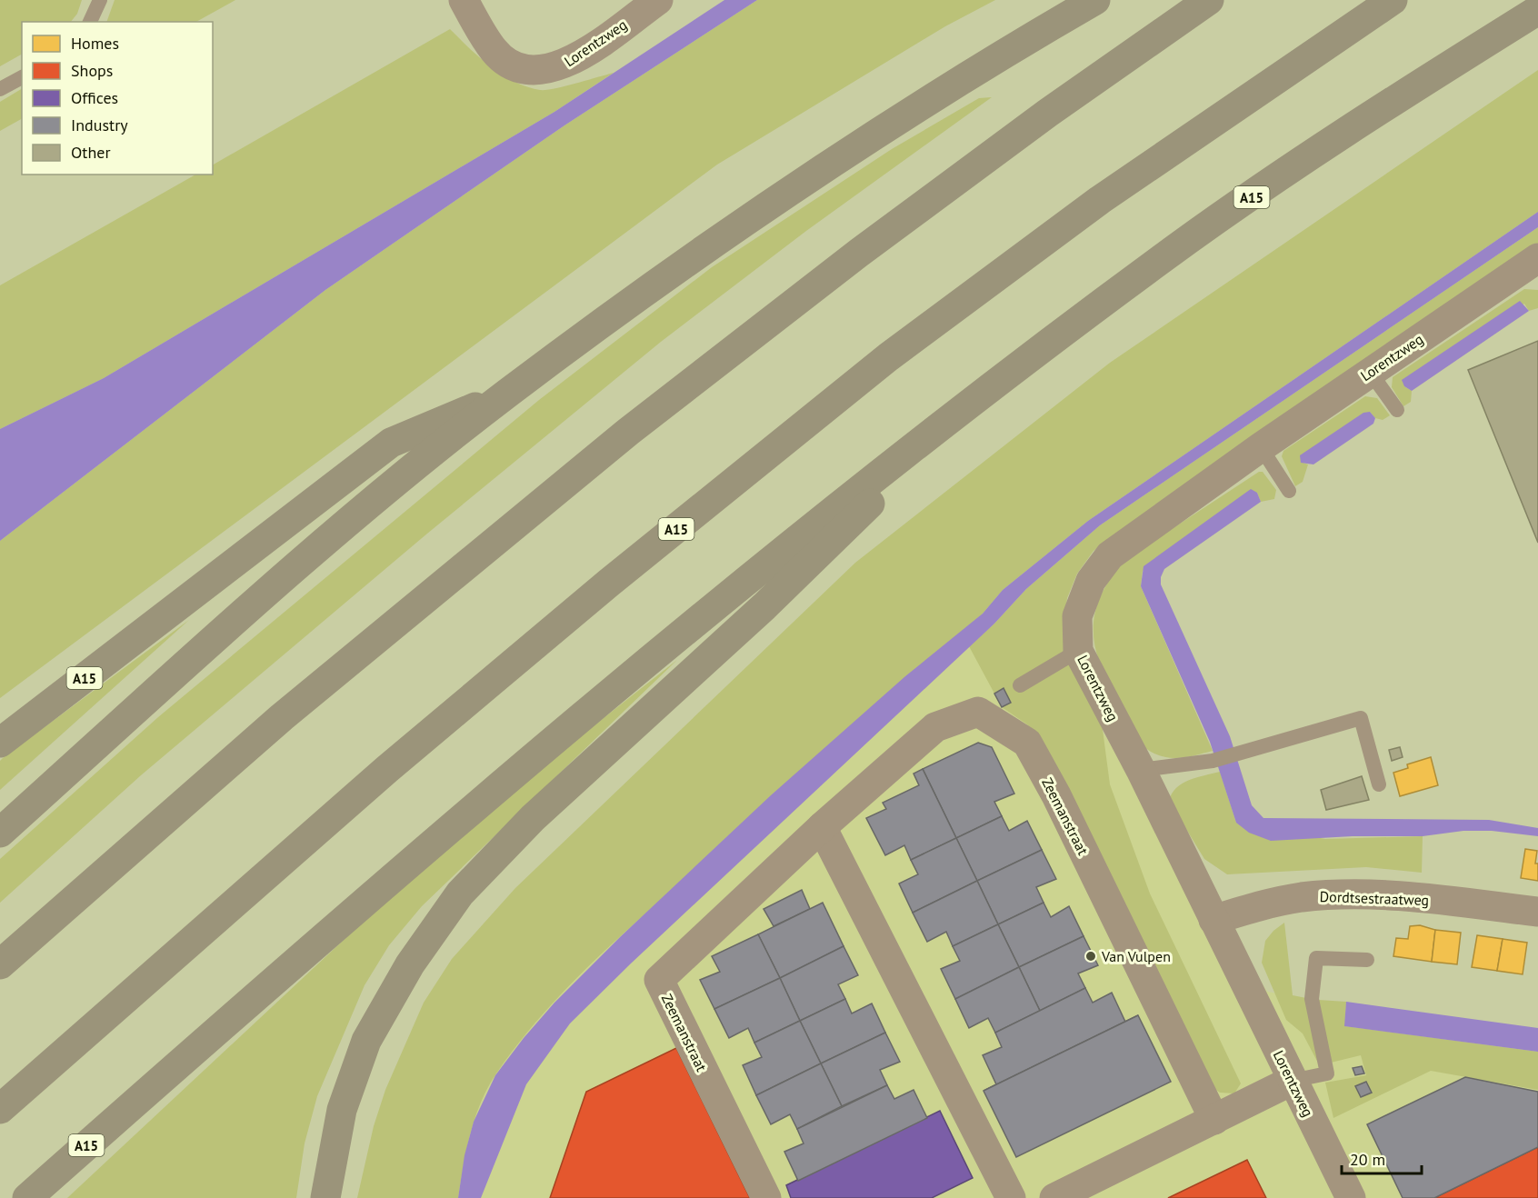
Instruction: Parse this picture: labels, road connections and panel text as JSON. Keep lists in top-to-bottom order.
{
  "streets": {
    "highway": ["A15"],
    "street": ["Lorentzweg", "Zeemanstraat", "Dordtsestraatweg"]
  },
  "crossings": [
    ["Lorentzweg", "Dordtsestraatweg"]
  ],
  "places": ["Van Vulpen"],
  "legend": [
    "Homes",
    "Shops",
    "Offices",
    "Industry",
    "Other"
  ],
  "scale_bar": "20 m"
}
